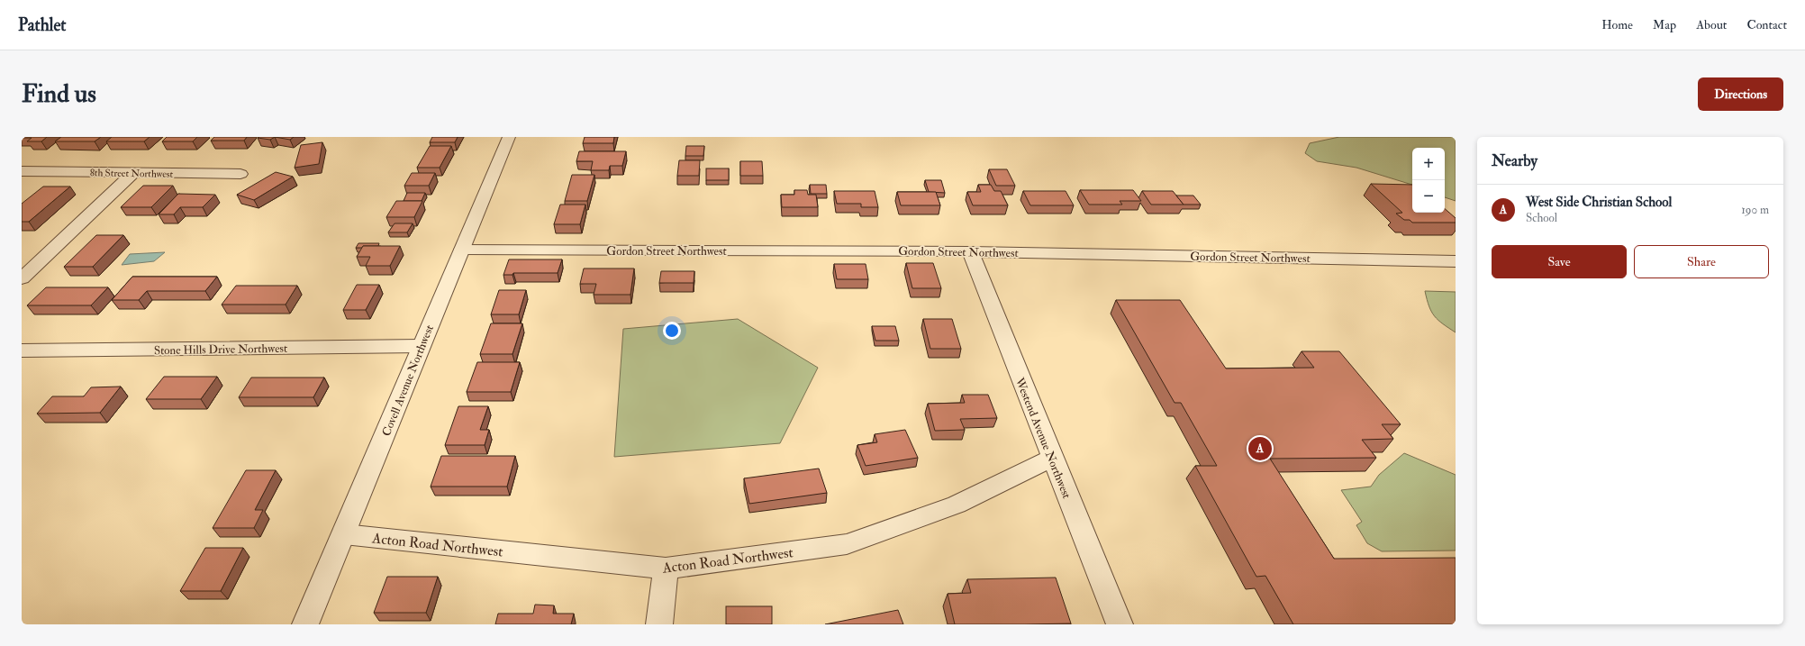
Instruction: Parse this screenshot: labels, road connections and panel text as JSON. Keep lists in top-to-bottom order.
{
  "streets": {
    "street": [
      "8th Street Northwest",
      "Gordon Street Northwest",
      "Stone Hills Drive Northwest",
      "Covell Avenue Northwest",
      "Westend Avenue Northwest",
      "Acton Road Northwest"
    ]
  },
  "crossings": [
    ["Gordon Street Northwest", "Covell Avenue Northwest"],
    ["Gordon Street Northwest", "Westend Avenue Northwest"],
    ["Stone Hills Drive Northwest", "Covell Avenue Northwest"],
    ["Covell Avenue Northwest", "Acton Road Northwest"],
    ["Westend Avenue Northwest", "Acton Road Northwest"]
  ],
  "page": {
    "header": "Pathlet",
    "nav": [
      "Home",
      "Map",
      "About",
      "Contact"
    ],
    "buttons": [
      "Directions",
      ["Save", "Share"]
    ],
    "title": "Find us",
    "heading": "Nearby",
    "map_buttons": ["+", "−"],
    "list": [
      {
        "mark": "A",
        "name": "West Side Christian School",
        "note": "School",
        "value": "190 m"
      }
    ],
    "pins": "A"
  }
}
